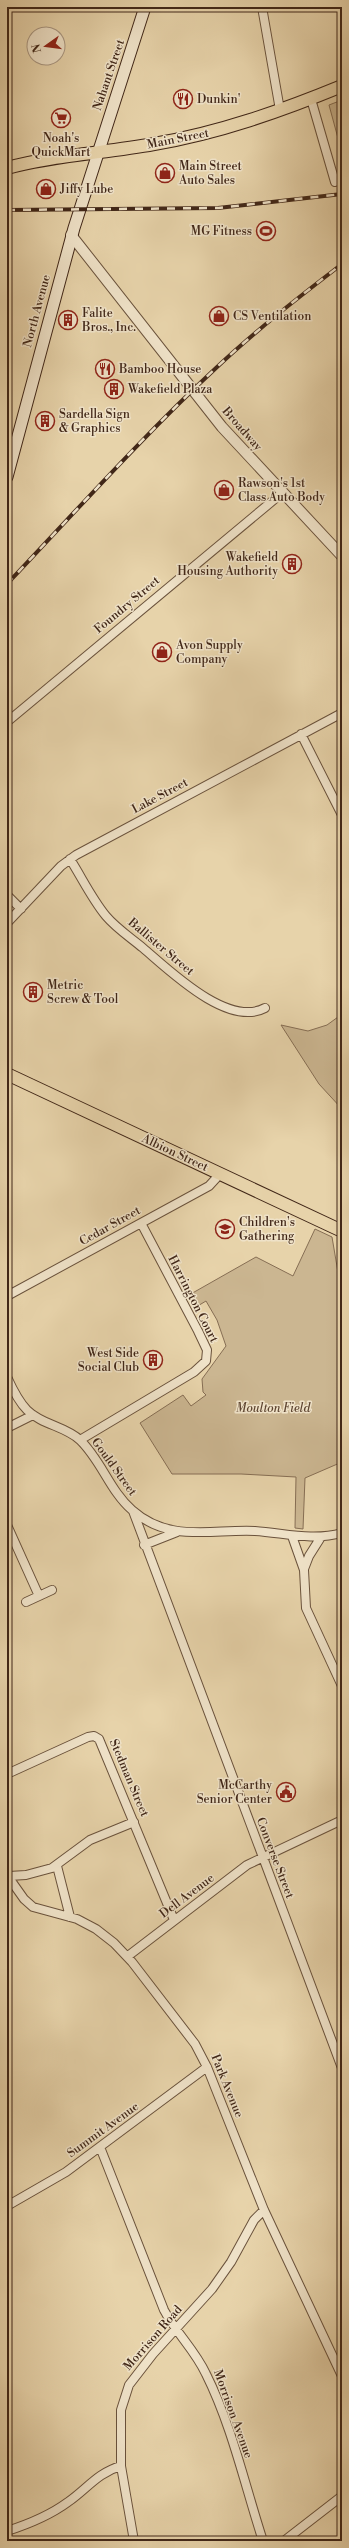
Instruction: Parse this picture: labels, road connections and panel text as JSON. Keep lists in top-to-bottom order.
{
  "streets": {
    "main road": [
      "Nahant Street",
      "Main Street",
      "North Avenue",
      "Albion Street"
    ],
    "street": [
      "Broadway",
      "Foundry Street",
      "Lake Street",
      "Ballister Street",
      "Cedar Street",
      "Harrington Court",
      "Gould Street",
      "Stedman Street",
      "Converse Street",
      "Dell Avenue",
      "Park Avenue",
      "Summit Avenue",
      "Morrison Road",
      "Morrison Avenue"
    ]
  },
  "crossings": [
    ["Nahant Street", "Main Street"],
    ["Nahant Street", "North Avenue"],
    ["Main Street", "North Avenue"],
    ["North Avenue", "Broadway"],
    ["Broadway", "Foundry Street"],
    ["Lake Street", "Ballister Street"],
    ["Albion Street", "Cedar Street"],
    ["Cedar Street", "Harrington Court"],
    ["Harrington Court", "Gould Street"],
    ["Gould Street", "Converse Street"],
    ["Stedman Street", "Dell Avenue"],
    ["Converse Street", "Dell Avenue"],
    ["Dell Avenue", "Park Avenue"],
    ["Park Avenue", "Summit Avenue"],
    ["Park Avenue", "Morrison Road"],
    ["Summit Avenue", "Morrison Avenue"],
    ["Morrison Road", "Morrison Avenue"]
  ],
  "parks": ["Moulton Field"],
  "places": {
    "restaurant": ["Dunkin'", "Bamboo House"],
    "supermarket": ["Noah's QuickMart"],
    "shop": [
      "Main Street Auto Sales",
      "Jiffy Lube",
      "CS Ventilation",
      "Rawson's 1st Class Auto Body",
      "Avon Supply Company"
    ],
    "sports": ["MG Fitness"],
    "building": [
      "Falite Bros., Inc.",
      "Wakefield Plaza",
      "Sardella Sign & Graphics",
      "Wakefield Housing Authority",
      "Metric Screw & Tool",
      "West Side Social Club"
    ],
    "school or university": ["Children's Gathering"],
    "public building": ["McCarthy Senior Center"]
  },
  "north": "left"
}
